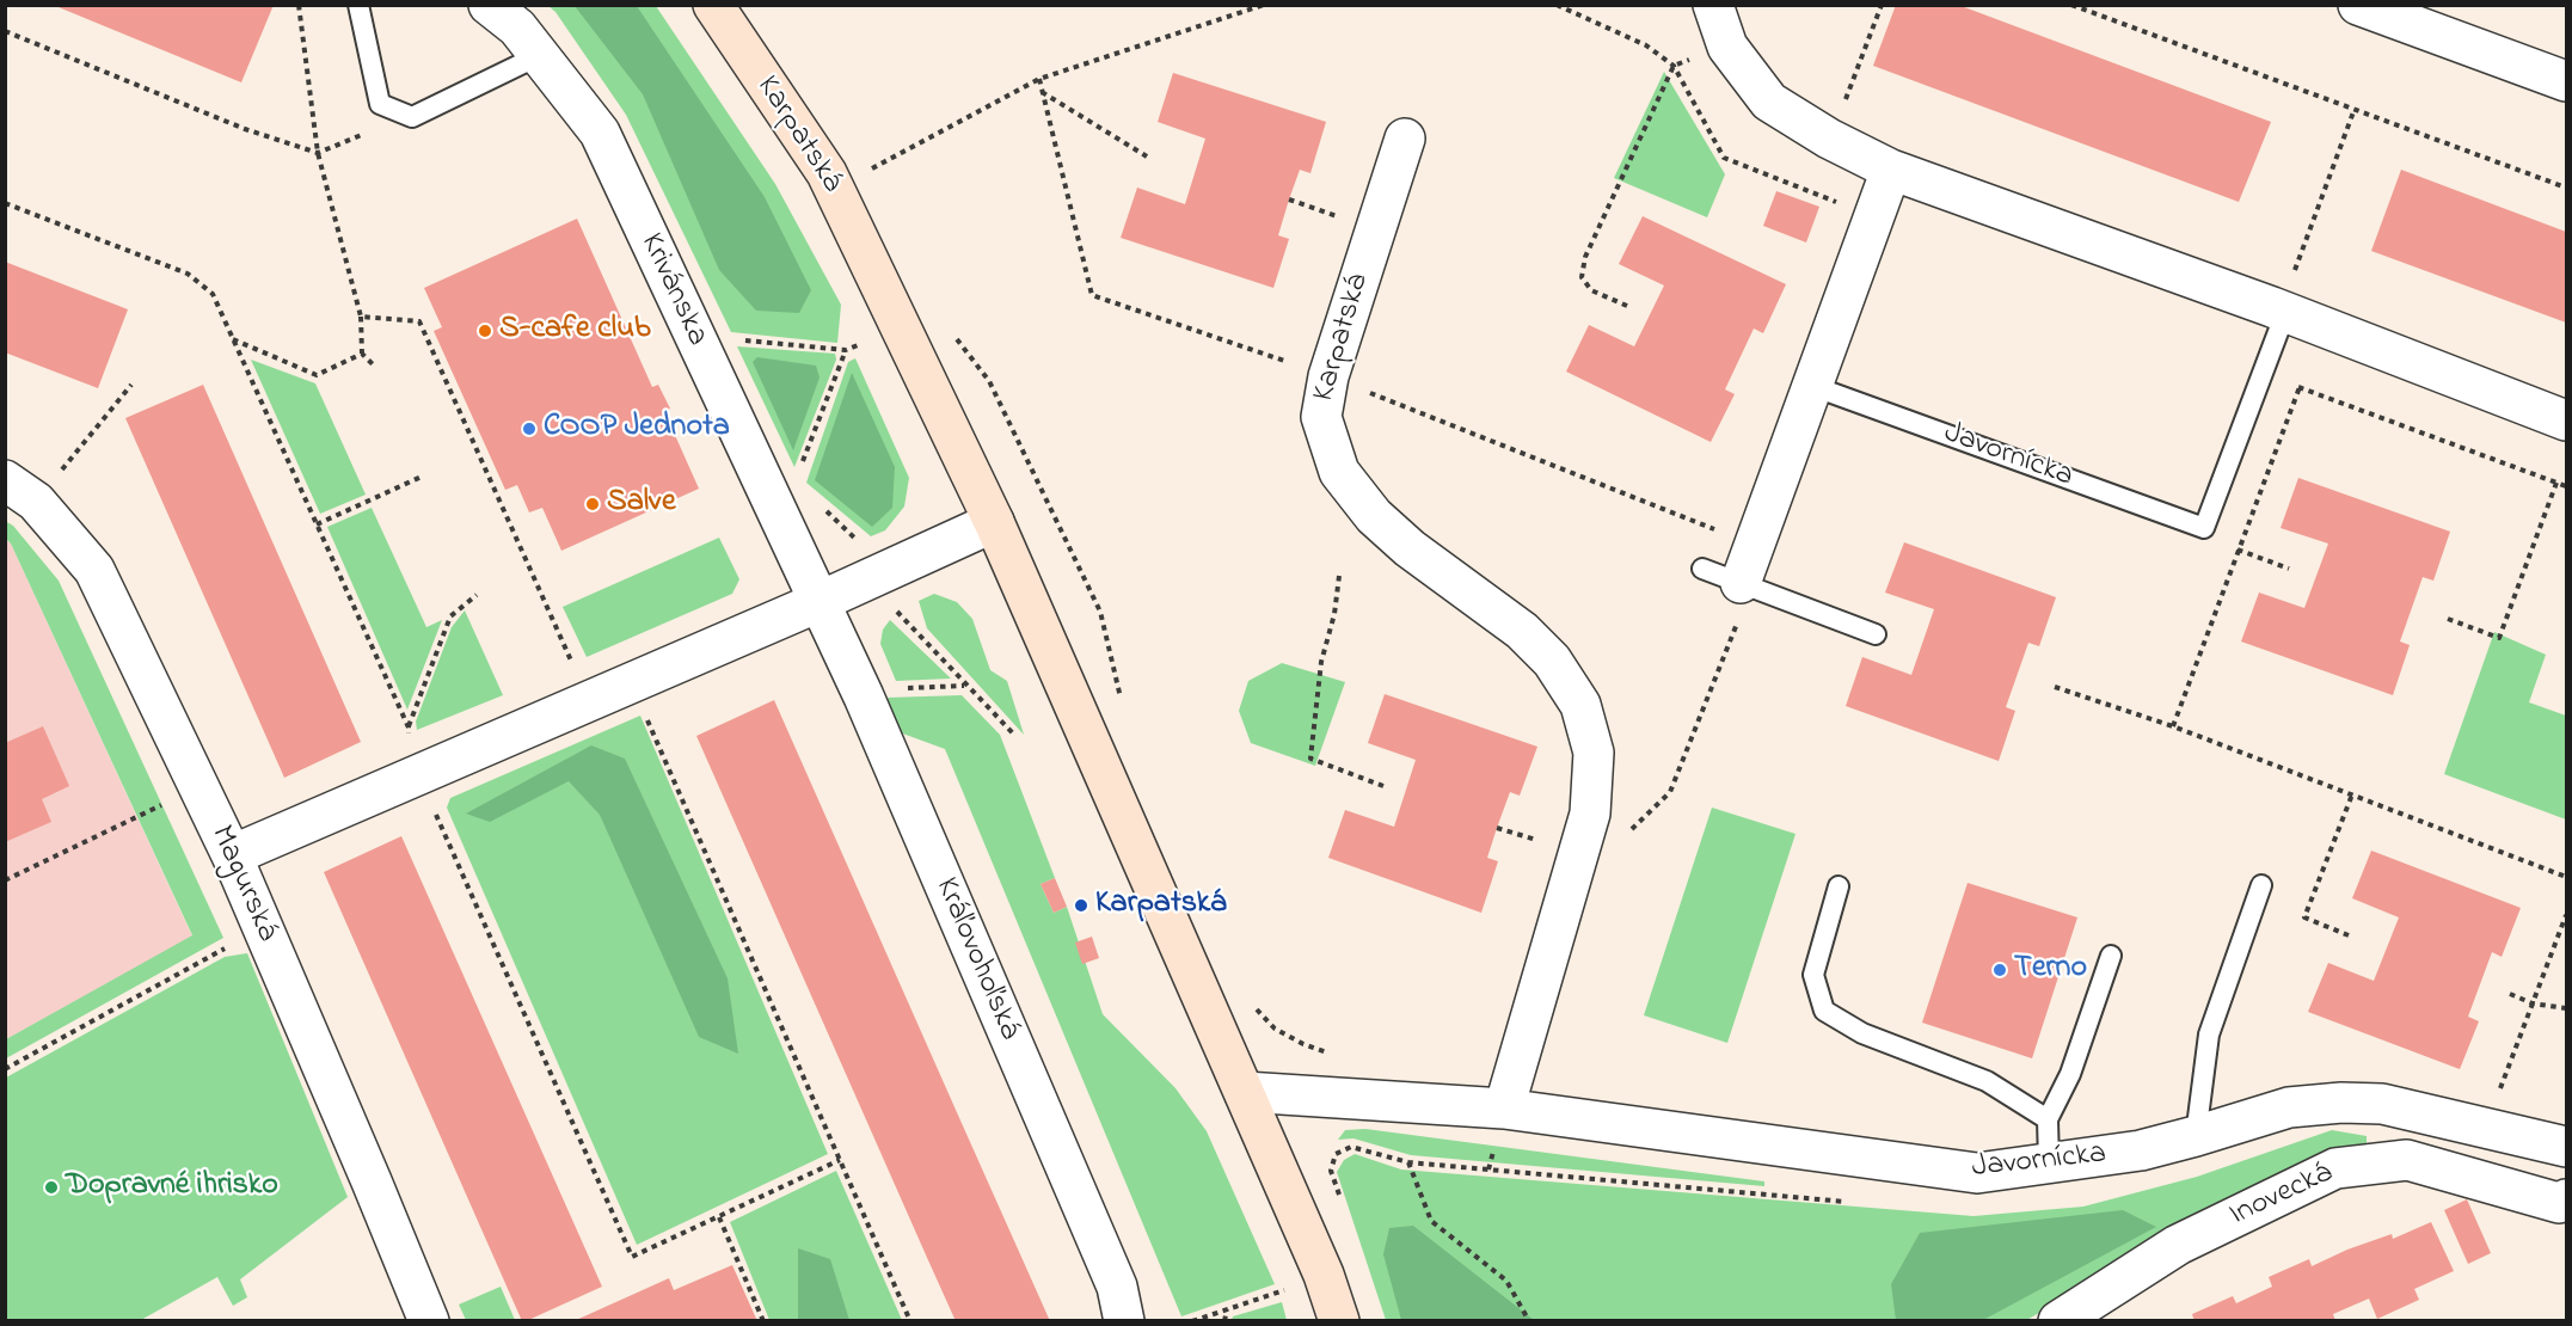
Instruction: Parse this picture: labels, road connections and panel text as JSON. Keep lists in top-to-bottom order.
{
  "streets": {
    "street": [
      "Karpatská",
      "Krivánska",
      "Javornícka",
      "Magurská",
      "Kráľovohoľská",
      "Inovecká"
    ]
  },
  "crossings": [
    ["Karpatská", "Javornícka"],
    ["Krivánska", "Kráľovohoľská"]
  ],
  "places": [
    "S-cafe club",
    "COOP Jednota",
    "Salve",
    "Karpatská",
    "Terno",
    "Dopravné ihrisko"
  ]
}
